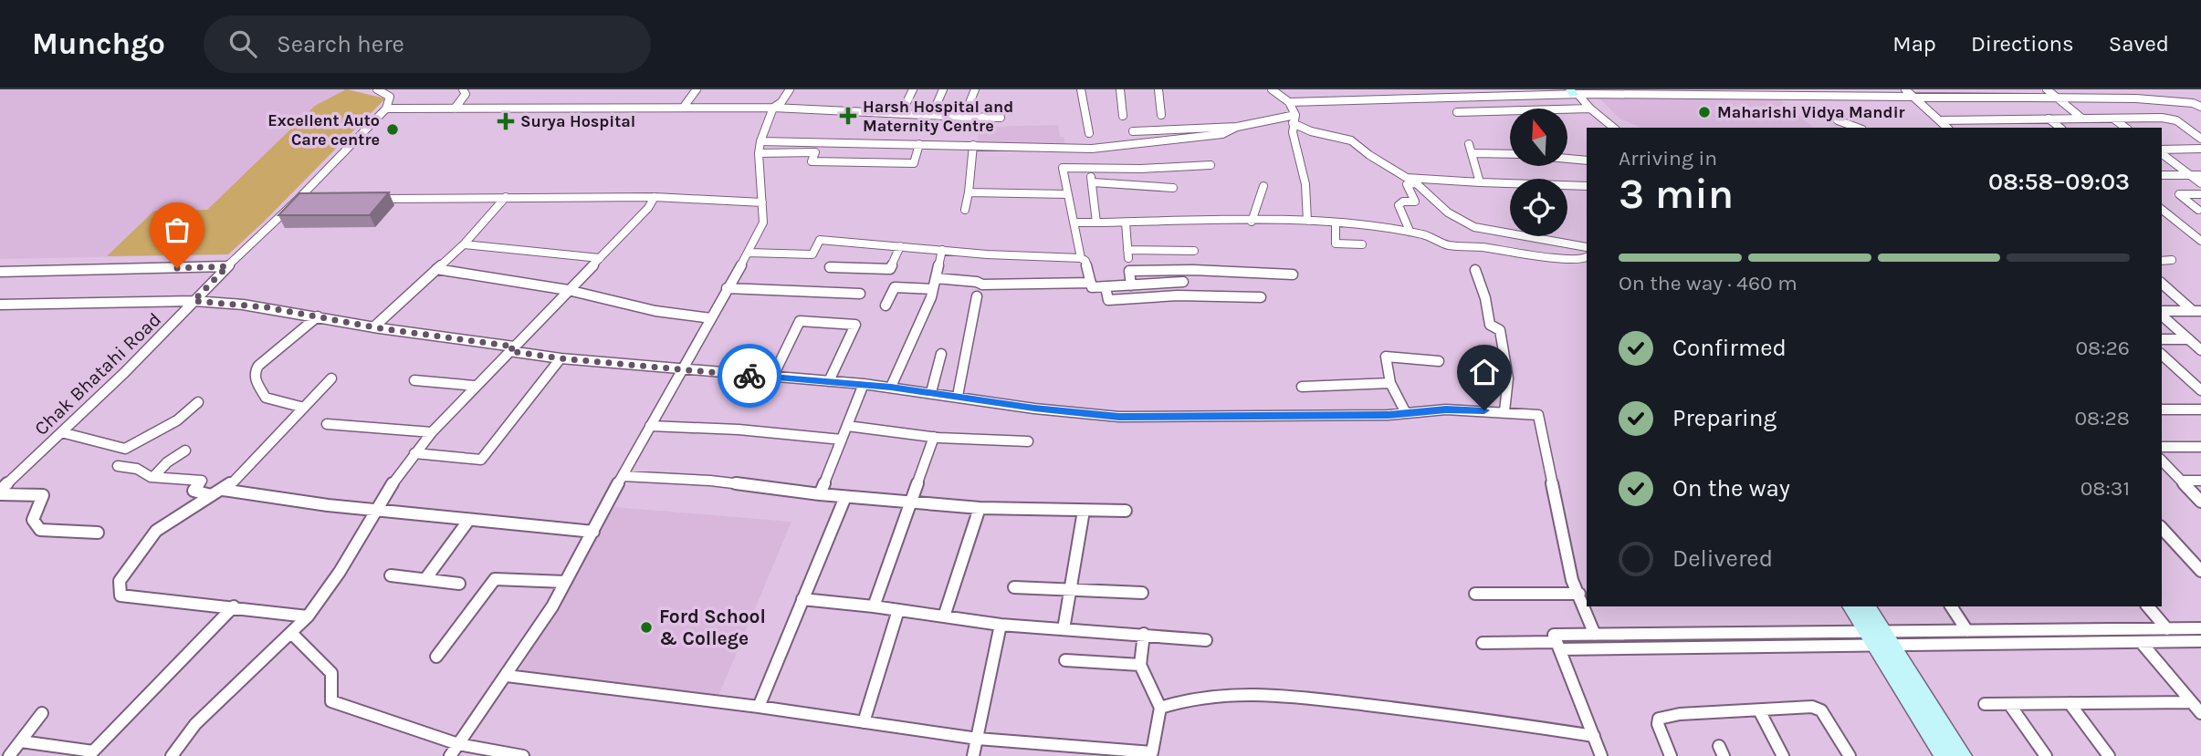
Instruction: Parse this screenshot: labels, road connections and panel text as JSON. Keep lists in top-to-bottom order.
{
  "streets": {
    "street": ["Chak Bhatahi Road"]
  },
  "places": {
    "other": ["Maharishi Vidya Mandir", "Excellent Auto Care centre", "Ford School & College"],
    "health": ["Harsh Hospital and Maternity Centre", "Surya Hospital"]
  },
  "north": "top",
  "page": {
    "header": "Munchgo",
    "search": "Search here",
    "nav": ["Map", "Directions", "Saved"],
    "heading": ["3 min", "Arriving in", "08:58–09:03"],
    "bar": "On the way · 460 m",
    "list": [
      ["Confirmed", "08:26"],
      ["Preparing", "08:28"],
      ["On the way", "08:31"],
      "Delivered"
    ]
  }
}
